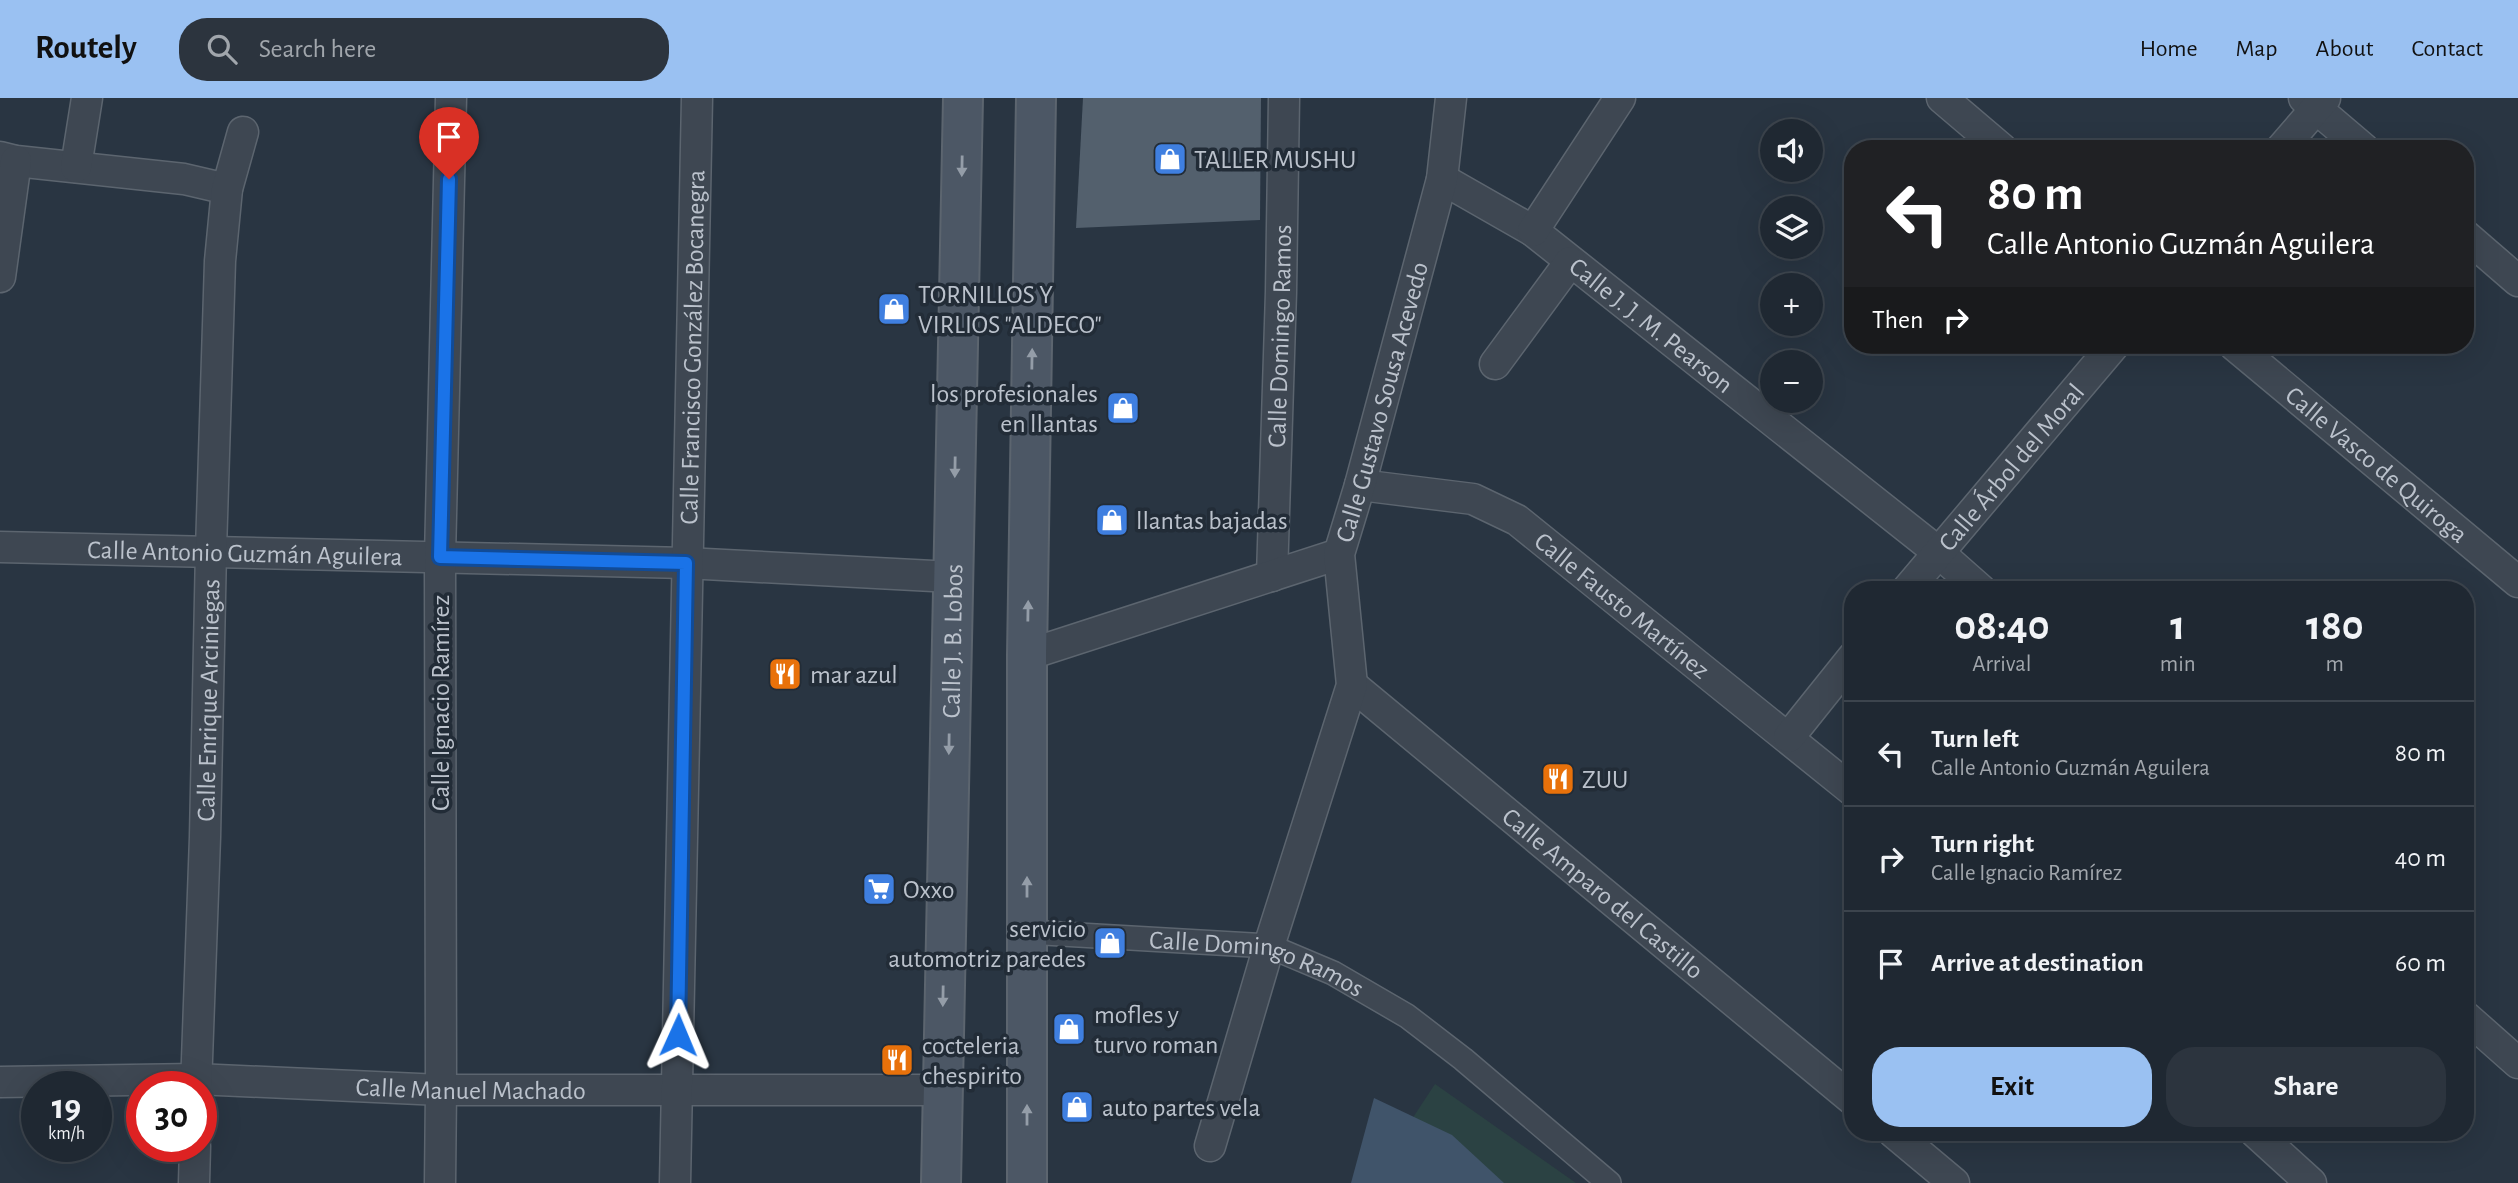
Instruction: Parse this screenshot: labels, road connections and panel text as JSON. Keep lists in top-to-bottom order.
{
  "streets": {
    "main road": ["Calle J. B. Lobos"],
    "street": [
      "Calle J. J. M. Pearson",
      "Calle Domingo Ramos",
      "Calle Francisco González Bocanegra",
      "Calle Gustavo Sousa Acevedo",
      "Calle Vasco de Quiroga",
      "Calle Árbol del Moral",
      "Calle Antonio Guzmán Aguilera",
      "Calle Fausto Martínez",
      "Calle Enrique Arciniegas",
      "Calle Ignacio Ramírez",
      "Calle Amparo del Castillo",
      "Calle Manuel Machado"
    ]
  },
  "crossings": [
    ["Calle J. J. M. Pearson", "Calle Gustavo Sousa Acevedo"],
    ["Calle J. J. M. Pearson", "Calle Árbol del Moral"],
    ["Calle Domingo Ramos", "Calle Gustavo Sousa Acevedo"],
    ["Calle Francisco González Bocanegra", "Calle Antonio Guzmán Aguilera"],
    ["Calle Francisco González Bocanegra", "Calle Manuel Machado"],
    ["Calle Gustavo Sousa Acevedo", "Calle Fausto Martínez"],
    ["Calle Gustavo Sousa Acevedo", "Calle Amparo del Castillo"],
    ["Calle Antonio Guzmán Aguilera", "Calle J. B. Lobos"],
    ["Calle Antonio Guzmán Aguilera", "Calle Enrique Arciniegas"],
    ["Calle Antonio Guzmán Aguilera", "Calle Ignacio Ramírez"],
    ["Calle J. B. Lobos", "Calle Manuel Machado"],
    ["Calle Ignacio Ramírez", "Calle Manuel Machado"]
  ],
  "places": {
    "shop": [
      "TALLER MUSHU",
      "TORNILLOS Y VIRLIOS \"ALDECO\"",
      "los profesionales en llantas",
      "llantas bajadas",
      "servicio automotriz paredes",
      "mofles y turvo roman",
      "auto partes vela"
    ],
    "restaurant": ["mar azul", "ZUU", "cocteleria chespirito"],
    "supermarket": ["Oxxo"]
  },
  "page": {
    "header": "Routely",
    "search": "Search here",
    "nav": [
      "Home",
      "Map",
      "About",
      "Contact"
    ],
    "map_buttons": ["+", "−"],
    "turn": ["80 m", "Calle Antonio Guzmán Aguilera"],
    "then": "Then",
    "eta": [
      "08:40",
      "Arrival",
      "1",
      "min",
      "180",
      "m"
    ],
    "list": [
      {
        "name": "Turn left",
        "note": "Calle Antonio Guzmán Aguilera",
        "value": "80 m"
      },
      {
        "name": "Turn right",
        "note": "Calle Ignacio Ramírez",
        "value": "40 m"
      },
      {
        "name": "Arrive at destination",
        "value": "60 m"
      }
    ],
    "buttons": ["Exit", "Share"],
    "speed": "19 km/h",
    "limit": "30"
  }
}
